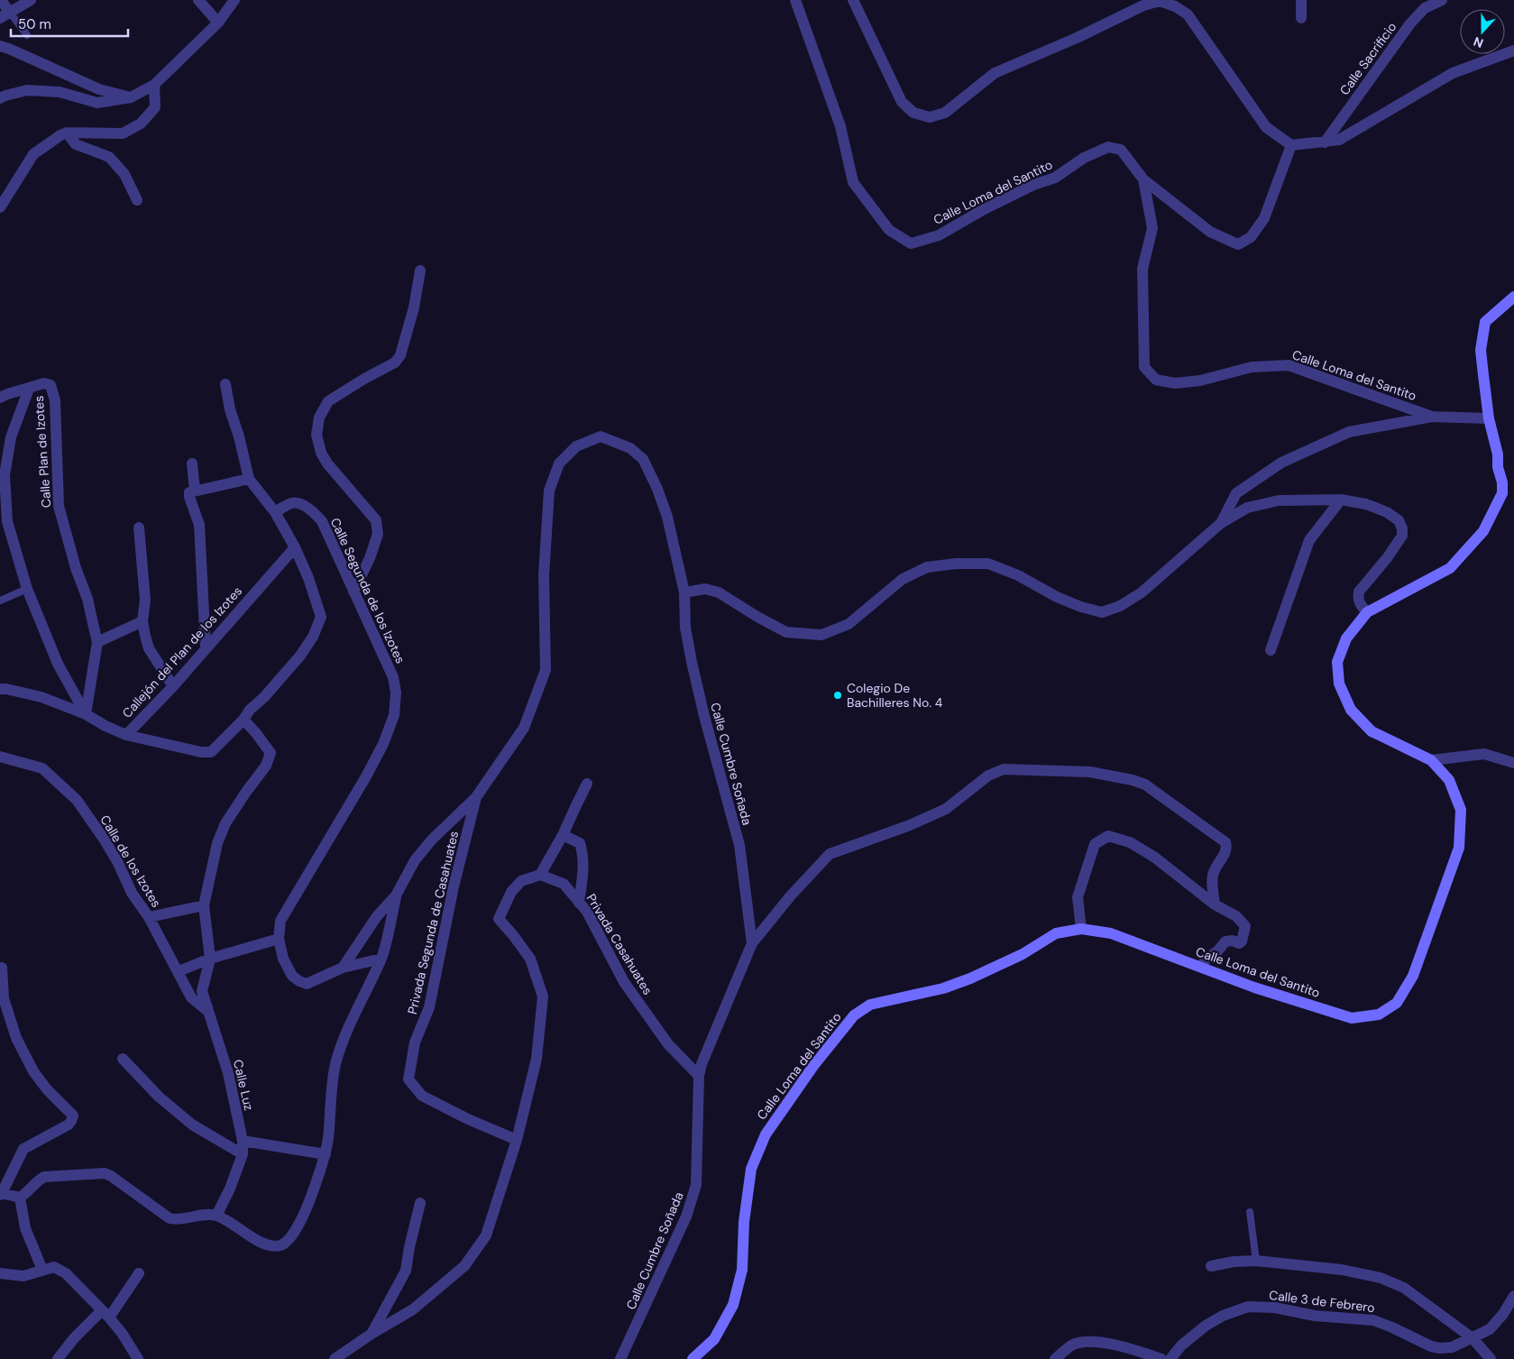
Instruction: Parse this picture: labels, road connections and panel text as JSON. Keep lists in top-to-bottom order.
{
  "streets": {
    "main road": ["Calle Loma del Santito"],
    "street": [
      "Calle Sacrificio",
      "Calle Plan de Izotes",
      "Calle Segunda de los Izotes",
      "Callejón del Plan de los Izotes",
      "Calle Cumbre Soñada",
      "Calle de los Izotes",
      "Privada Segunda de Casahuates",
      "Privada Casahuates",
      "Calle Luz",
      "Calle 3 de Febrero"
    ]
  },
  "crossings": [
    ["Calle Cumbre Soñada", "Privada Casahuates"],
    ["Calle de los Izotes", "Calle Luz"]
  ],
  "places": ["Colegio De Bachilleres No. 4"],
  "scale_bar": "50 m",
  "north": "bottom"
}
